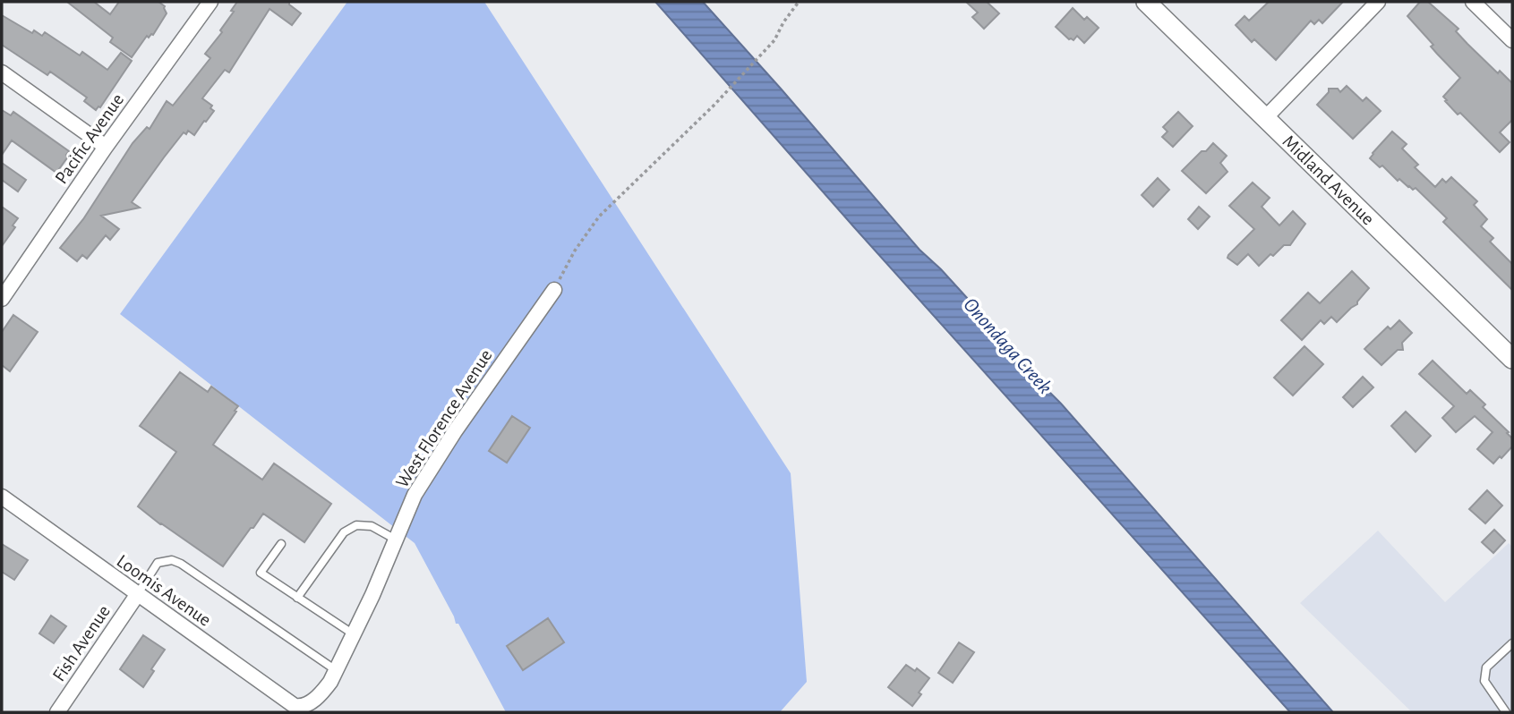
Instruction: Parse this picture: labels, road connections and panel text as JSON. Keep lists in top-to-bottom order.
{
  "streets": {
    "street": [
      "Pacific Avenue",
      "Midland Avenue",
      "West Florence Avenue",
      "Loomis Avenue",
      "Fish Avenue"
    ]
  },
  "crossings": [
    ["West Florence Avenue", "Loomis Avenue"],
    ["Loomis Avenue", "Fish Avenue"]
  ],
  "water": ["Onondaga Creek"]
}
